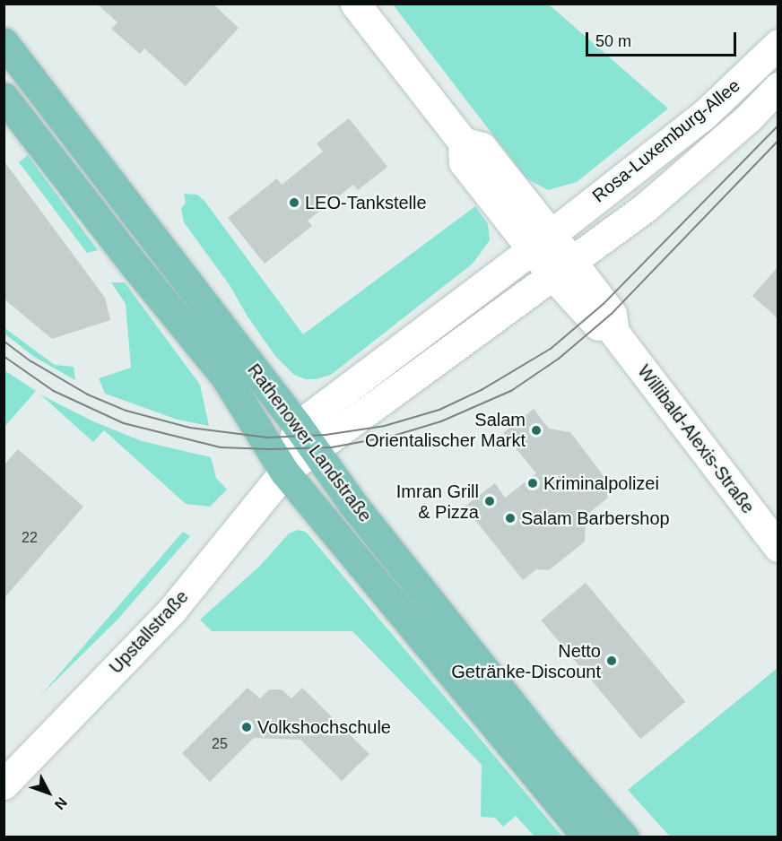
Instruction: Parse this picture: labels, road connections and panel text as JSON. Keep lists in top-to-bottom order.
{
  "streets": {
    "main road": ["Rathenower Landstraße"],
    "street": ["Rosa-Luxemburg-Allee", "Willibald-Alexis-Straße", "Upstallstraße"]
  },
  "crossings": [
    ["Rosa-Luxemburg-Allee", "Willibald-Alexis-Straße"],
    ["Rosa-Luxemburg-Allee", "Rathenower Landstraße"],
    ["Rosa-Luxemburg-Allee", "Upstallstraße"],
    ["Rathenower Landstraße", "Upstallstraße"]
  ],
  "places": [
    "LEO-Tankstelle",
    "Salam Orientalischer Markt",
    "Kriminalpolizei",
    "Imran Grill & Pizza",
    "Salam Barbershop",
    "Netto Getränke-Discount",
    "Volkshochschule"
  ],
  "house_numbers": ["22", "25"],
  "scale_bar": "50 m",
  "north": "bottom right"
}
